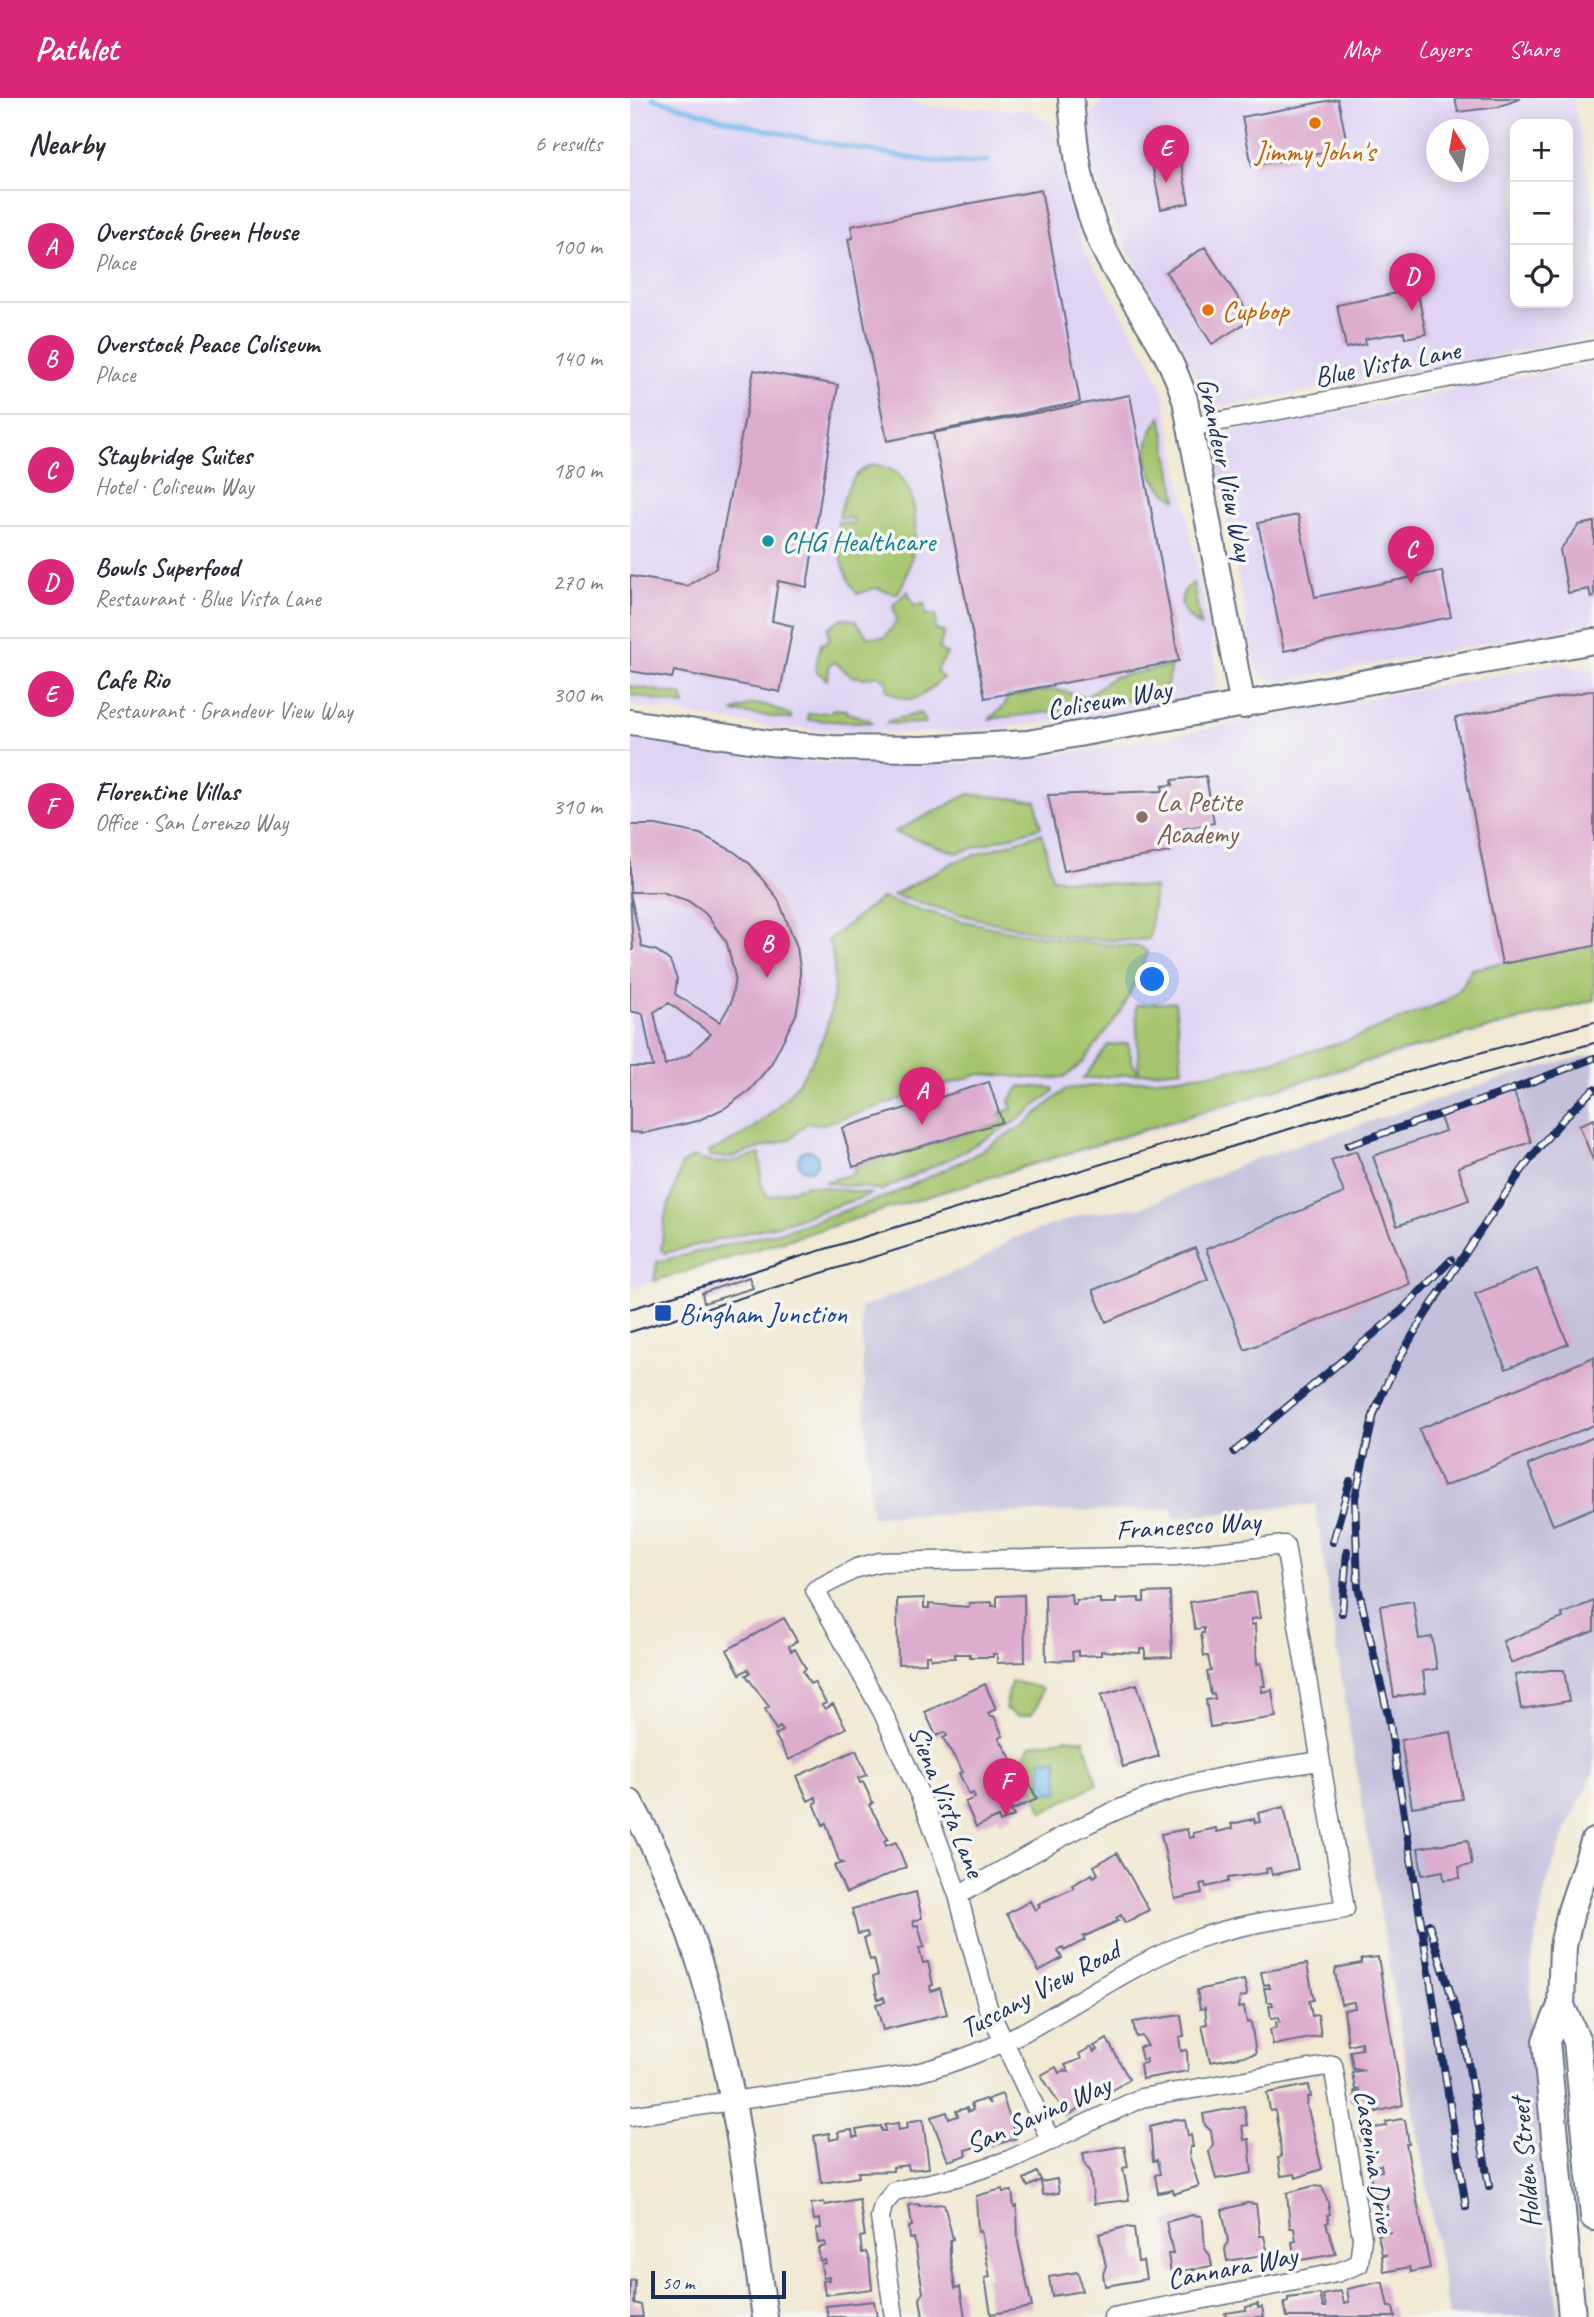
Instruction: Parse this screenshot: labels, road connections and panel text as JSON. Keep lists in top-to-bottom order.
{
  "streets": {
    "main road": ["Holden Street"],
    "street": [
      "Blue Vista Lane",
      "Grandeur View Way",
      "Coliseum Way",
      "Francesco Way",
      "Siena Vista Lane",
      "Tuscany View Road",
      "San Savino Way",
      "Casenina Drive",
      "Cannara Way"
    ]
  },
  "crossings": [
    ["Blue Vista Lane", "Grandeur View Way"],
    ["Grandeur View Way", "Coliseum Way"],
    ["Francesco Way", "Siena Vista Lane"],
    ["Francesco Way", "Tuscany View Road"],
    ["Siena Vista Lane", "Tuscany View Road"],
    ["Siena Vista Lane", "San Savino Way"],
    ["San Savino Way", "Casenina Drive"],
    ["Casenina Drive", "Cannara Way"]
  ],
  "places": {
    "other": [
      "Jimmy John's",
      "Cupbop",
      "CHG Healthcare",
      "La Petite Academy"
    ],
    "transit": ["Bingham Junction"]
  },
  "scale_bar": "50 m",
  "north": "top",
  "page": {
    "header": "Pathlet",
    "nav": ["Map", "Layers", "Share"],
    "heading": ["Nearby", "6 results"],
    "map_buttons": ["+", "−"],
    "pins": [
      "E",
      "D",
      "C",
      "B",
      "A",
      "F"
    ],
    "list": [
      {
        "mark": "A",
        "name": "Overstock Green House",
        "note": "Place",
        "value": "100 m"
      },
      {
        "mark": "B",
        "name": "Overstock Peace Coliseum",
        "note": "Place",
        "value": "140 m"
      },
      {
        "mark": "C",
        "name": "Staybridge Suites",
        "note": "Hotel · Coliseum Way",
        "value": "180 m"
      },
      {
        "mark": "D",
        "name": "Bowls Superfood",
        "note": "Restaurant · Blue Vista Lane",
        "value": "270 m"
      },
      {
        "mark": "E",
        "name": "Cafe Rio",
        "note": "Restaurant · Grandeur View Way",
        "value": "300 m"
      },
      {
        "mark": "F",
        "name": "Florentine Villas",
        "note": "Office · San Lorenzo Way",
        "value": "310 m"
      }
    ],
    "scale": "50 m"
  }
}
